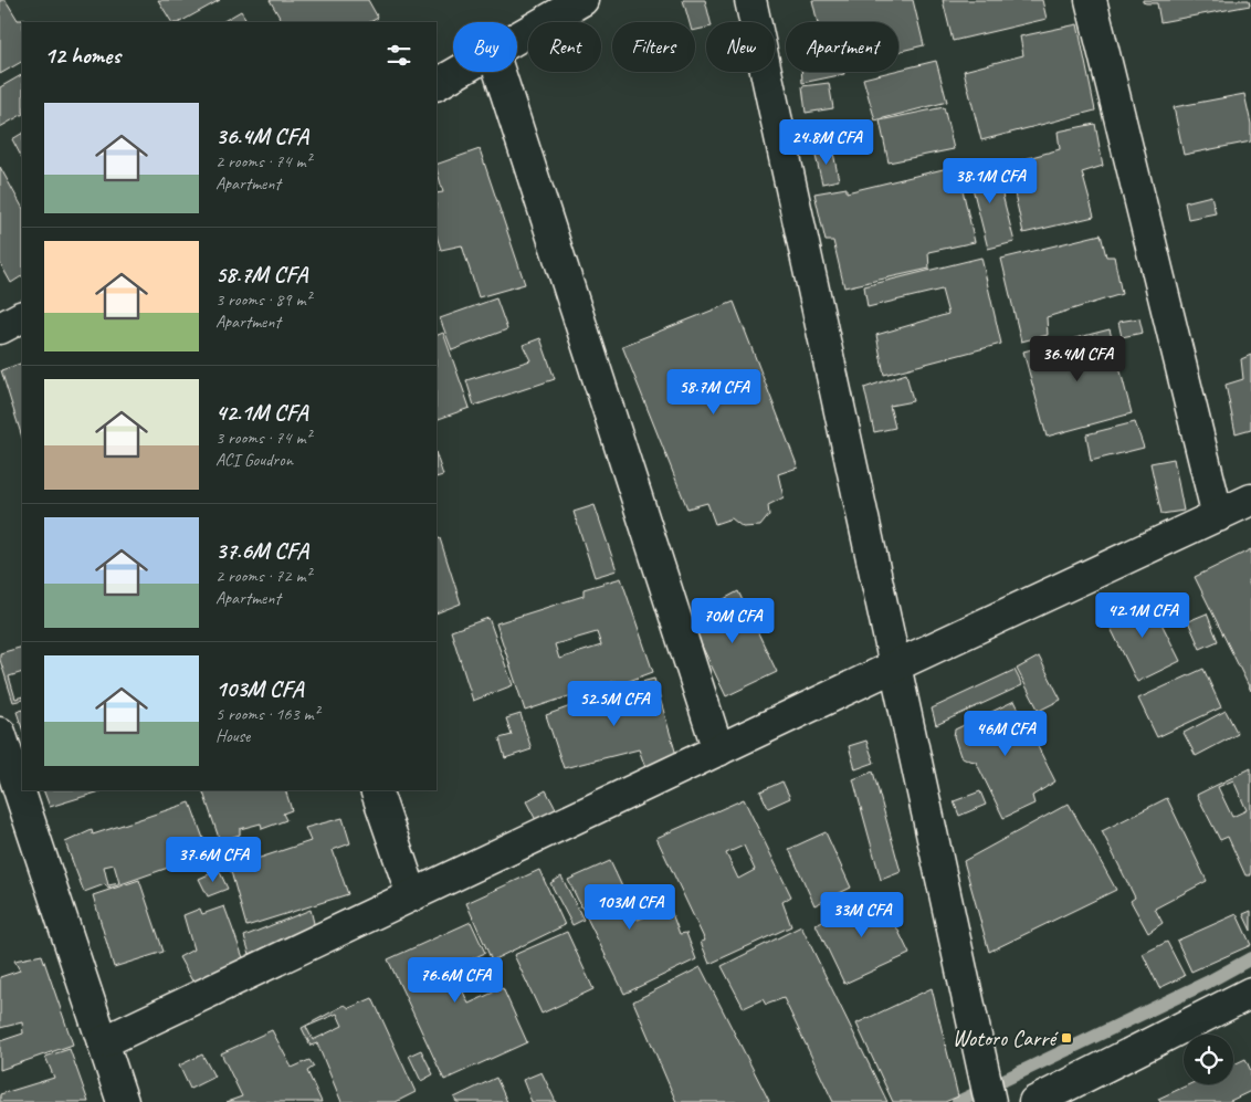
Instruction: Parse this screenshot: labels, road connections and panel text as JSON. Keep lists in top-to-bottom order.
{
  "places": {
    "transit": ["Wotoro Carré"]
  },
  "page": {
    "chip": [
      "Buy",
      "Rent",
      "Filters",
      "New",
      "Apartment"
    ],
    "heading": "12 homes",
    "list": [
      {
        "name": "36.4M CFA",
        "note": "2 rooms · 74 m² · Apartment"
      },
      {
        "name": "58.7M CFA",
        "note": "3 rooms · 89 m² · Apartment"
      },
      {
        "name": "42.1M CFA",
        "note": "3 rooms · 74 m² · ACI Goudron"
      },
      {
        "name": "37.6M CFA",
        "note": "2 rooms · 72 m² · Apartment"
      },
      {
        "name": "103M CFA",
        "note": "5 rooms · 163 m² · House"
      }
    ],
    "price": [
      "24.8M CFA",
      "38.1M CFA",
      "36.4M CFA",
      "58.7M CFA",
      "42.1M CFA",
      "70M CFA",
      "52.5M CFA",
      "46M CFA",
      "37.6M CFA",
      "103M CFA",
      "33M CFA",
      "76.6M CFA"
    ]
  }
}
